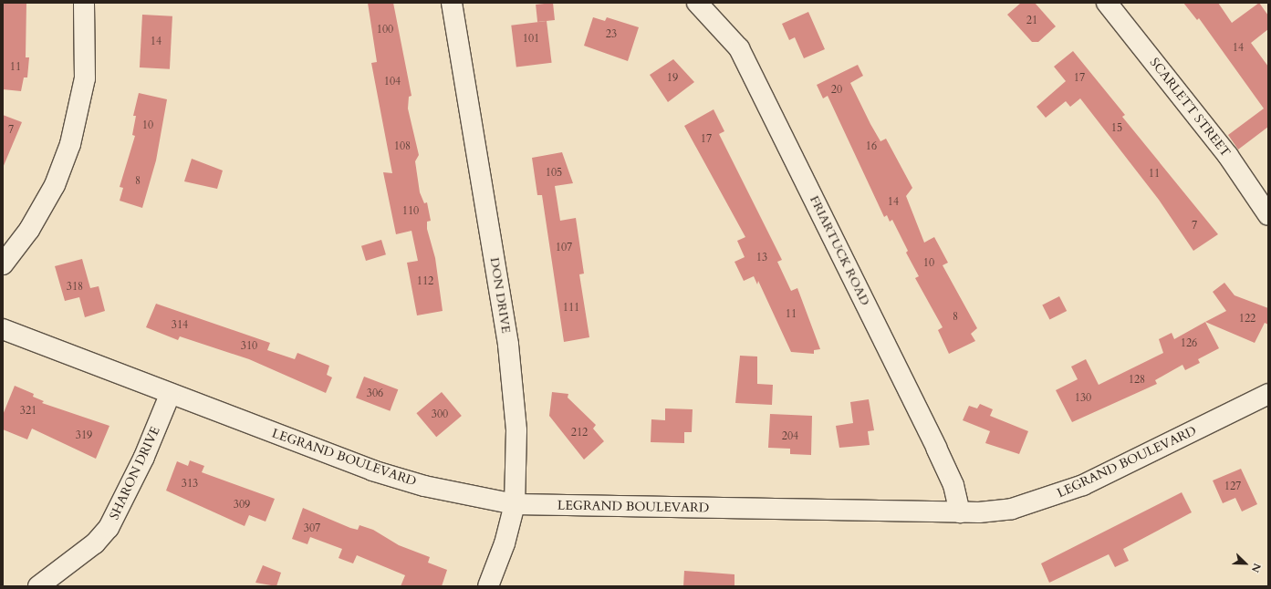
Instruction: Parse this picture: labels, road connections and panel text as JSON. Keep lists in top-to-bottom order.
{
  "streets": {
    "street": [
      "SCARLETT STREET",
      "FRIARTUCK ROAD",
      "DON DRIVE",
      "LEGRAND BOULEVARD",
      "SHARON DRIVE"
    ]
  },
  "crossings": [
    ["FRIARTUCK ROAD", "LEGRAND BOULEVARD"],
    ["DON DRIVE", "LEGRAND BOULEVARD"],
    ["LEGRAND BOULEVARD", "SHARON DRIVE"]
  ],
  "house_numbers": [
    "21",
    "100",
    "23",
    "101",
    "14",
    "14",
    "11",
    "19",
    "17",
    "104",
    "20",
    "10",
    "15",
    "7",
    "17",
    "108",
    "16",
    "105",
    "11",
    "8",
    "14",
    "110",
    "7",
    "107",
    "13",
    "10",
    "112",
    "318",
    "111",
    "11",
    "8",
    "122",
    "314",
    "126",
    "310",
    "128",
    "306",
    "130",
    "321",
    "300",
    "212",
    "319",
    "204",
    "313",
    "127",
    "309",
    "307"
  ],
  "north": "bottom right"
}
